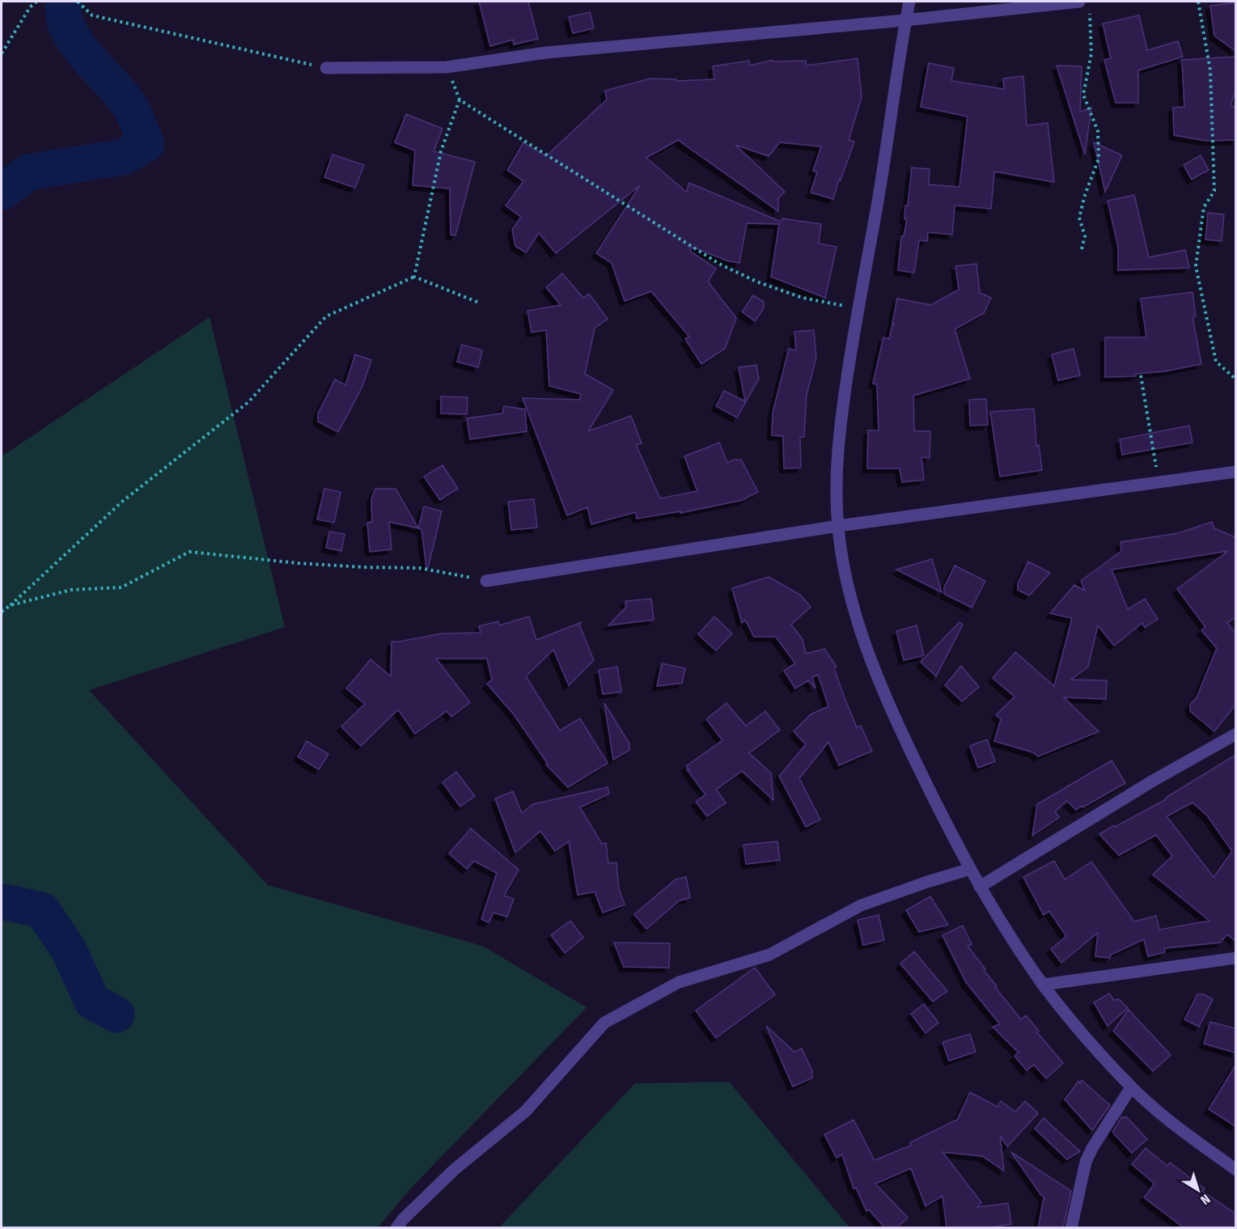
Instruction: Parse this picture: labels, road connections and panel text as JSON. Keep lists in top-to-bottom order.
{
  "north": "bottom right"
}
